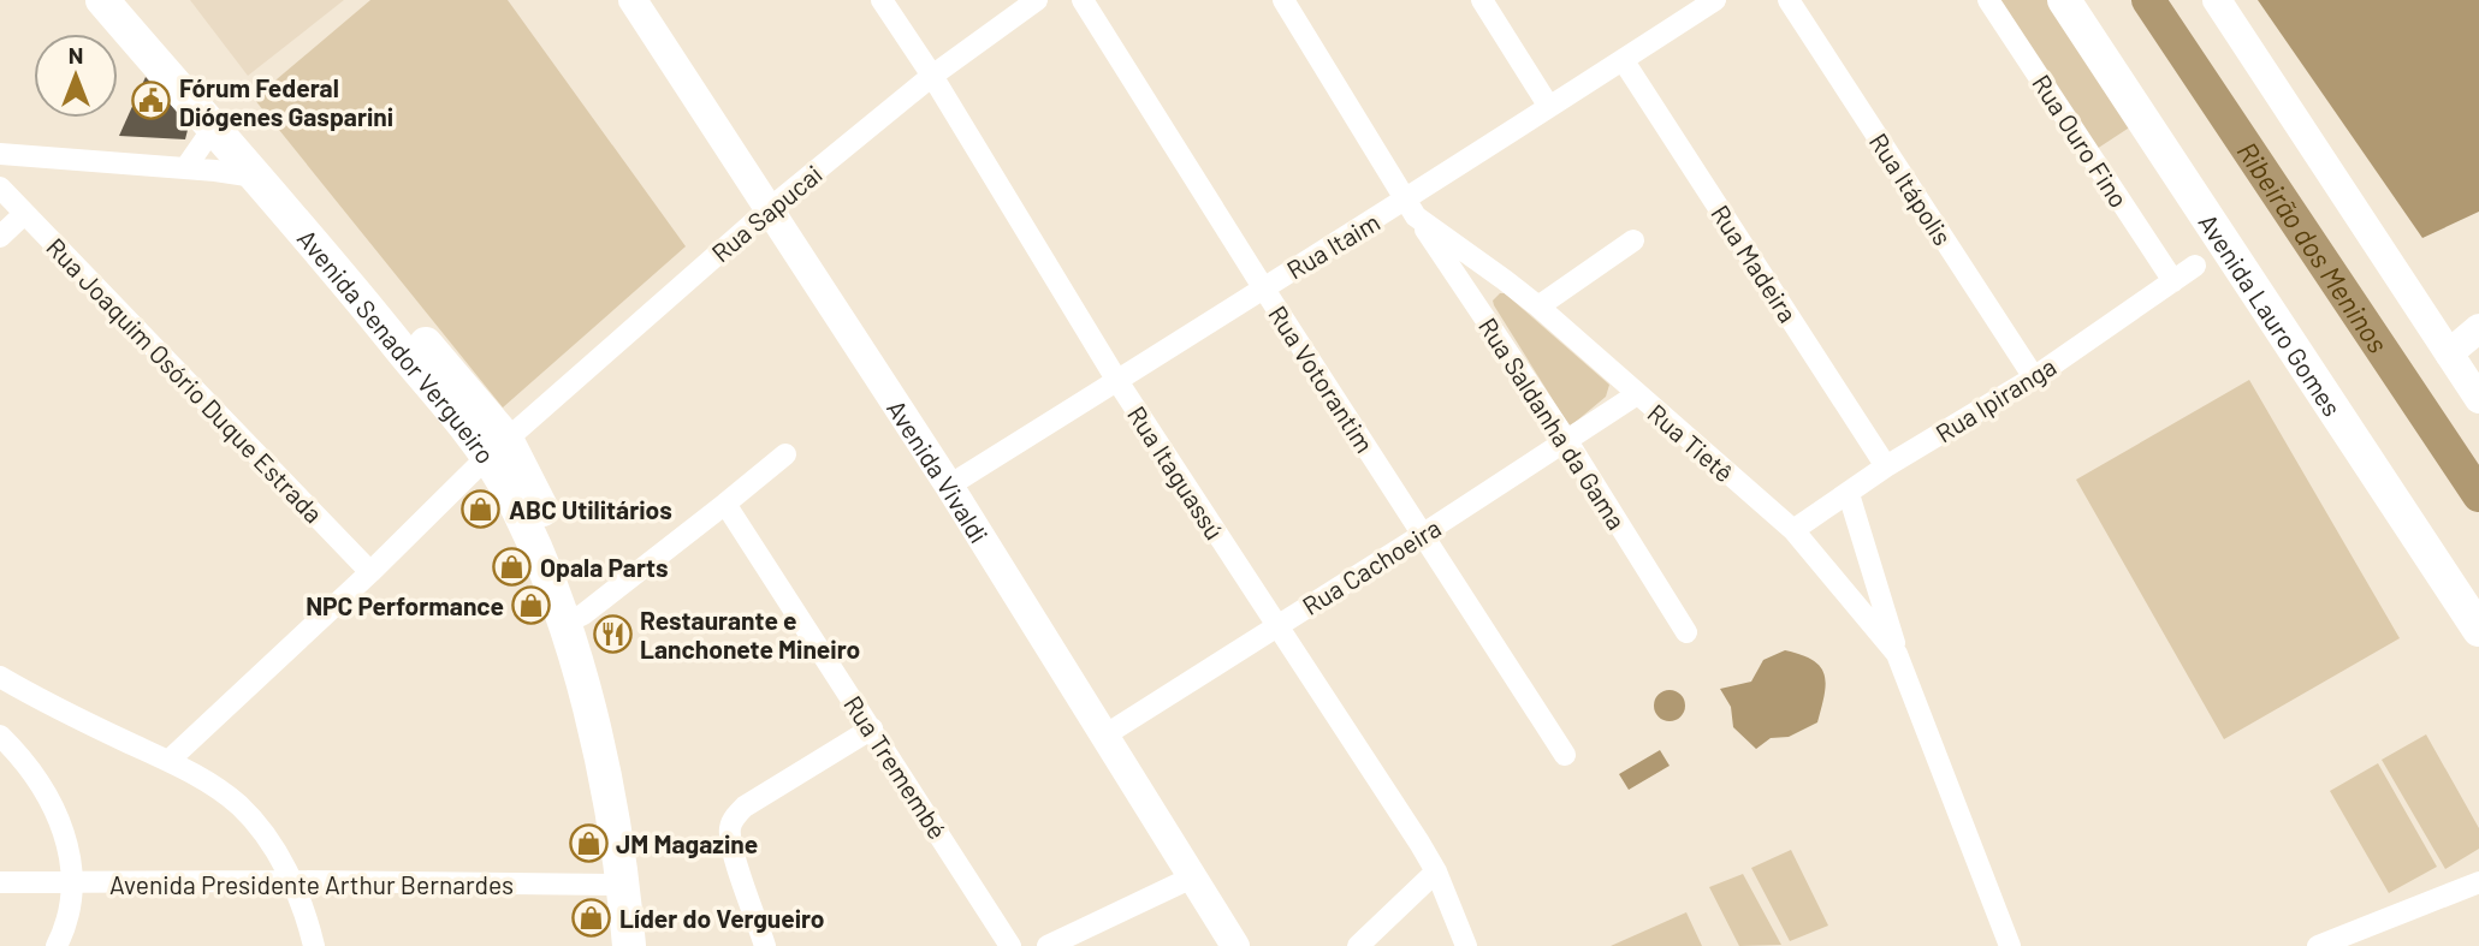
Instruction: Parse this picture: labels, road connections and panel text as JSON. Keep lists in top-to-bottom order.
{
  "streets": {
    "main road": ["Avenida Lauro Gomes", "Avenida Senador Vergueiro"],
    "street": [
      "Rua Ouro Fino",
      "Rua Itápolis",
      "Rua Sapucai",
      "Rua Itaim",
      "Rua Madeira",
      "Rua Votorantim",
      "Rua Joaquim Osório Duque Estrada",
      "Rua Ipiranga",
      "Rua Saldanha da Gama",
      "Rua Tietê",
      "Avenida Vivaldi",
      "Rua Itaguassú",
      "Rua Cachoeira",
      "Rua Tremembé",
      "Avenida Presidente Arthur Bernardes"
    ]
  },
  "crossings": [
    ["Rua Ouro Fino", "Rua Ipiranga"],
    ["Rua Itápolis", "Rua Ipiranga"],
    ["Rua Sapucai", "Avenida Senador Vergueiro"],
    ["Rua Sapucai", "Rua Joaquim Osório Duque Estrada"],
    ["Rua Sapucai", "Avenida Vivaldi"],
    ["Rua Sapucai", "Rua Itaguassú"],
    ["Rua Itaim", "Rua Madeira"],
    ["Rua Itaim", "Rua Votorantim"],
    ["Rua Itaim", "Rua Saldanha da Gama"],
    ["Rua Itaim", "Rua Tietê"],
    ["Rua Itaim", "Avenida Vivaldi"],
    ["Rua Itaim", "Rua Itaguassú"],
    ["Rua Madeira", "Rua Ipiranga"],
    ["Avenida Senador Vergueiro", "Avenida Presidente Arthur Bernardes"],
    ["Rua Votorantim", "Rua Cachoeira"],
    ["Rua Ipiranga", "Rua Tietê"],
    ["Rua Saldanha da Gama", "Rua Tietê"],
    ["Rua Saldanha da Gama", "Rua Cachoeira"],
    ["Rua Tietê", "Rua Cachoeira"],
    ["Avenida Vivaldi", "Rua Cachoeira"],
    ["Rua Itaguassú", "Rua Cachoeira"]
  ],
  "water": ["Ribeirão dos Meninos"],
  "places": {
    "public building": ["Fórum Federal Diógenes Gasparini"],
    "shop": [
      "ABC Utilitários",
      "Opala Parts",
      "NPC Performance",
      "JM Magazine",
      "Líder do Vergueiro"
    ],
    "restaurant": ["Restaurante e Lanchonete Mineiro"]
  },
  "north": "top"
}
